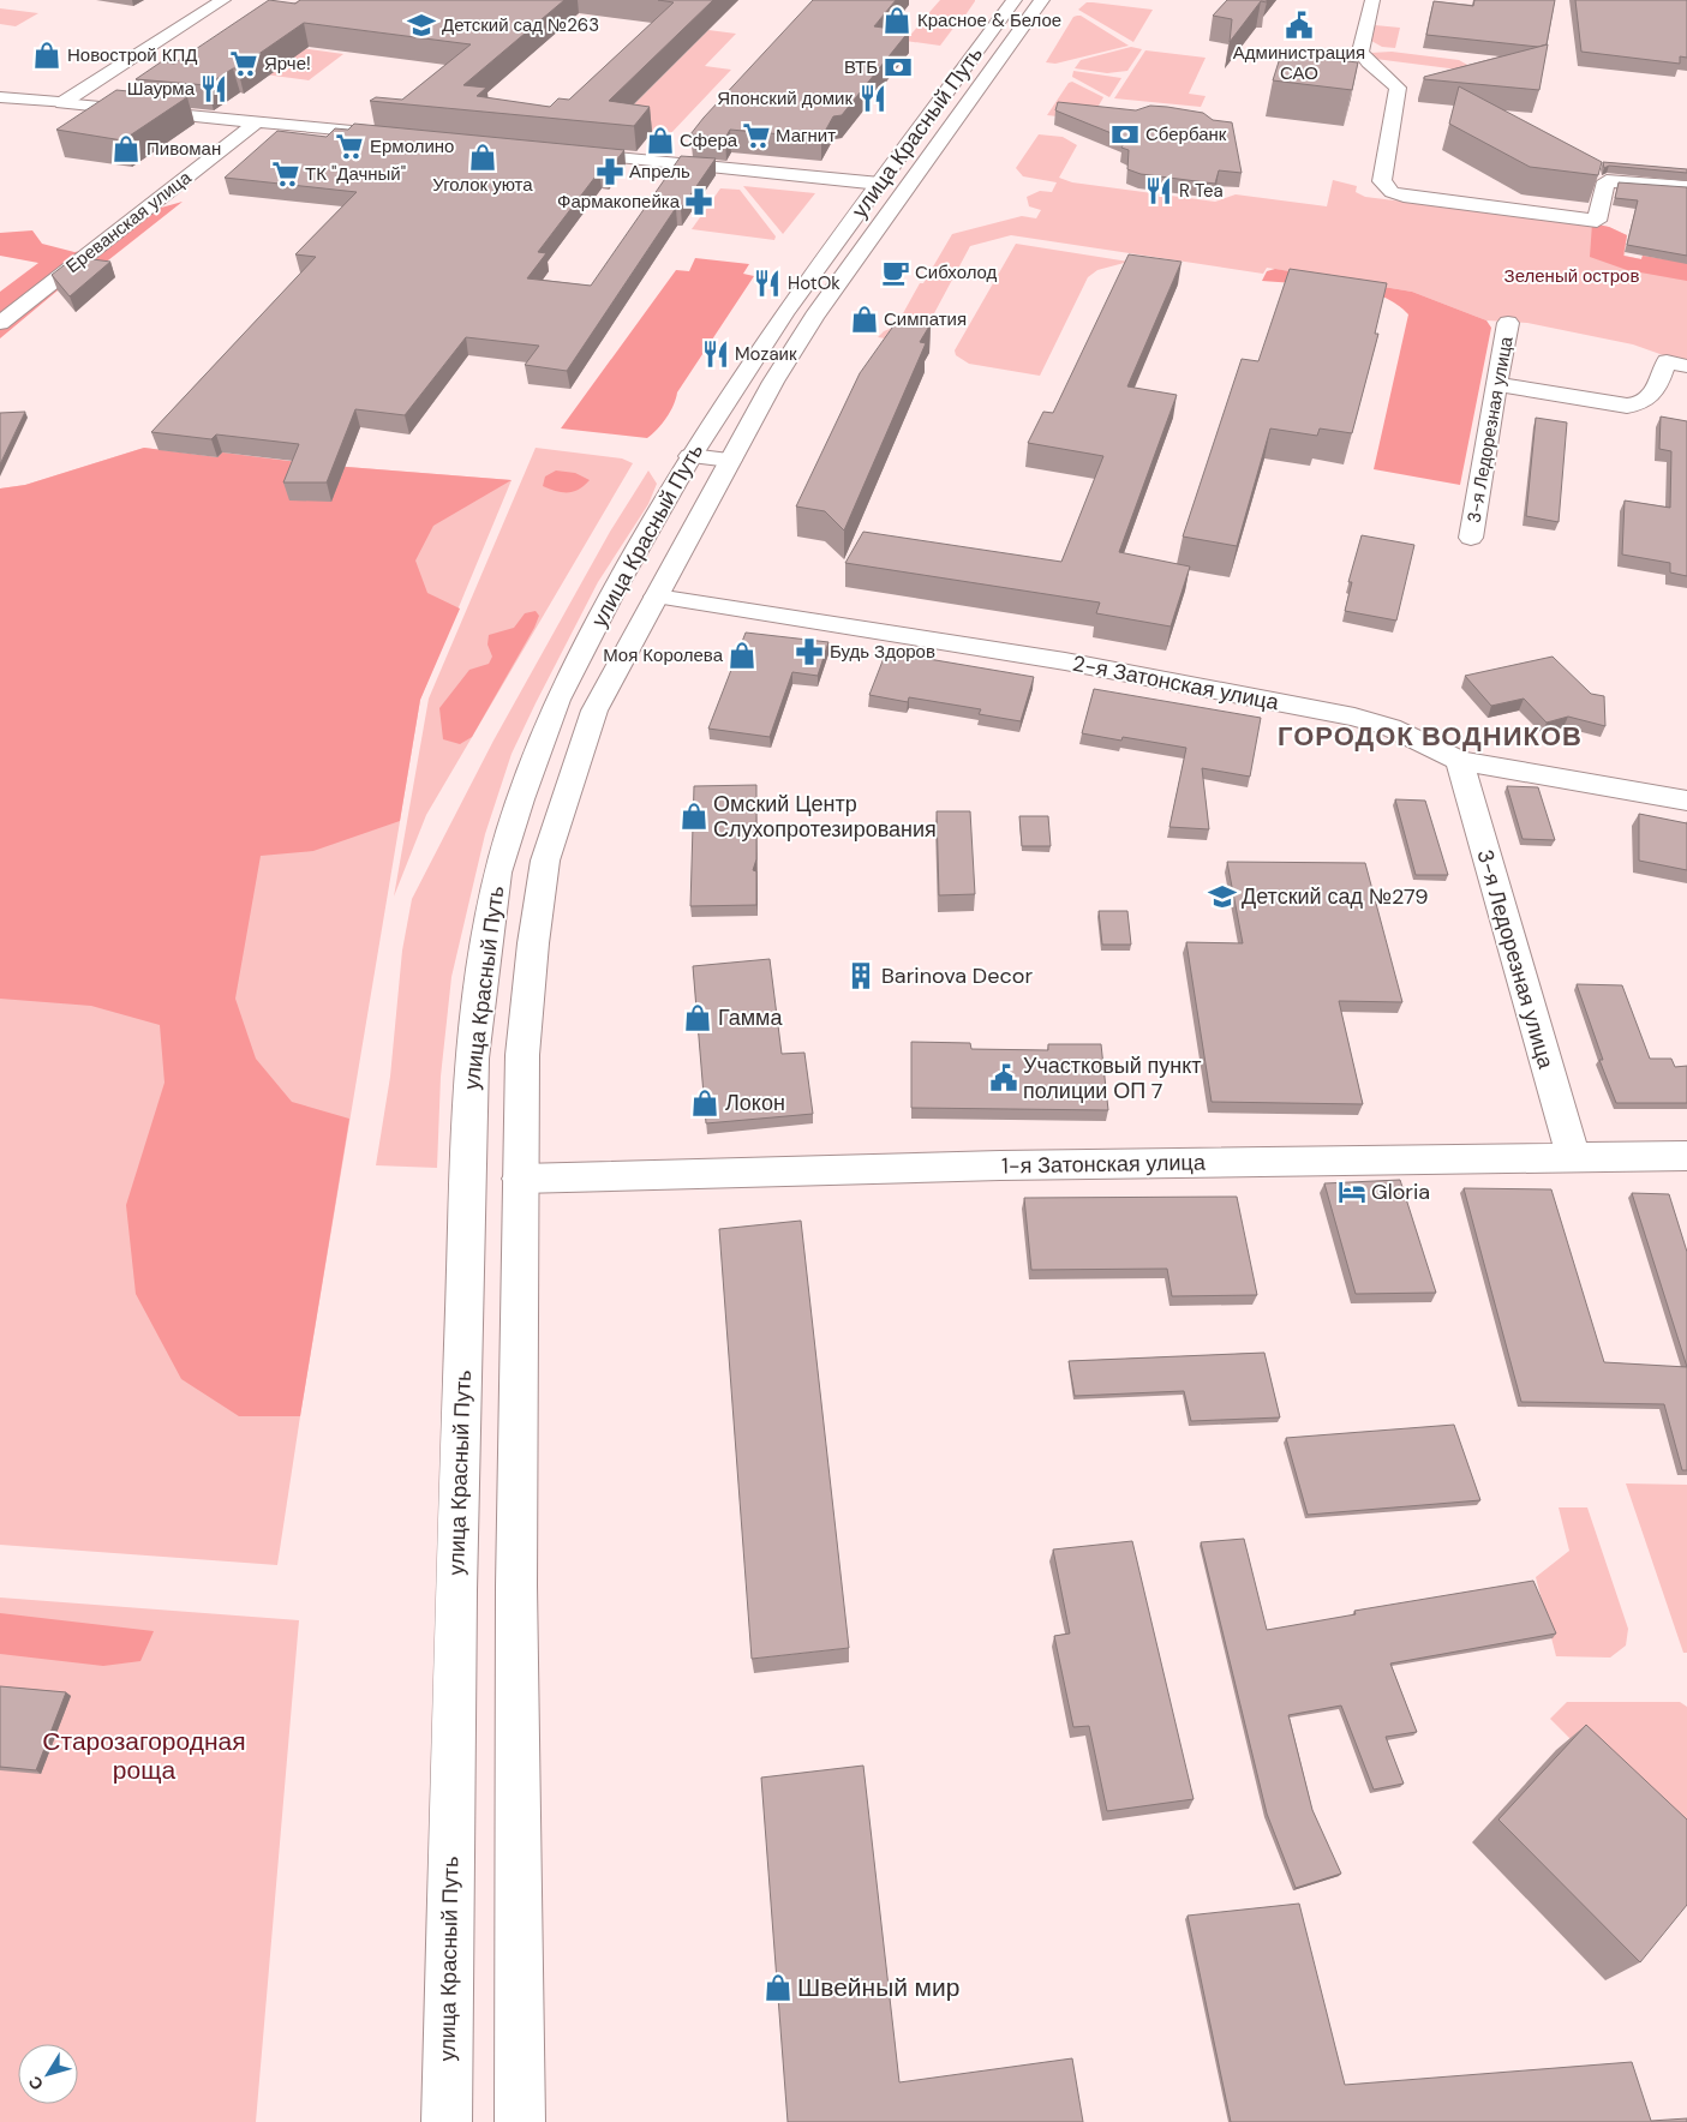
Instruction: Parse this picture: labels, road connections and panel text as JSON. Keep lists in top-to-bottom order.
{
  "streets": {
    "main road": [
      "улица Красный Путь",
      "Ереванская улица",
      "3-я Ледорезная улица",
      "2-я Затонская улица",
      "1-я Затонская улица"
    ]
  },
  "crossings": [
    ["улица Красный Путь", "2-я Затонская улица"],
    ["улица Красный Путь", "1-я Затонская улица"],
    ["3-я Ледорезная улица", "2-я Затонская улица"],
    ["3-я Ледорезная улица", "1-я Затонская улица"]
  ],
  "districts": ["ГОРОДОК ВОДНИКОВ"],
  "parks": ["Зеленый остров", "Старозагородная роща"],
  "places": {
    "shop": [
      "Красное & Белое",
      "Новострой КПД",
      "Сфера",
      "Пивоман",
      "Уголок уюта",
      "Симпатия",
      "Моя Королева",
      "Омский Центр Слухопротезирования",
      "Гамма",
      "Локон",
      "Швейный мир"
    ],
    "school or university": ["Детский сад №263", "Детский сад №279"],
    "public building": ["Администрация САО", "Участковый пункт полиции ОП 7"],
    "supermarket": [
      "Ярче!",
      "Магнит",
      "Ермолино",
      "ТК \"Дачный\""
    ],
    "bank": ["ВТБ", "Сбербанк"],
    "restaurant": [
      "Шаурма",
      "Японский домик",
      "R Tea",
      "HotOk",
      "Mozaик"
    ],
    "pharmacy": ["Апрель", "Фармакопейка", "Будь Здоров"],
    "cafe": ["Сибхолод"],
    "building": ["Barinova Decor"],
    "hotel": ["Gloria"]
  },
  "north": "bottom left"
}
